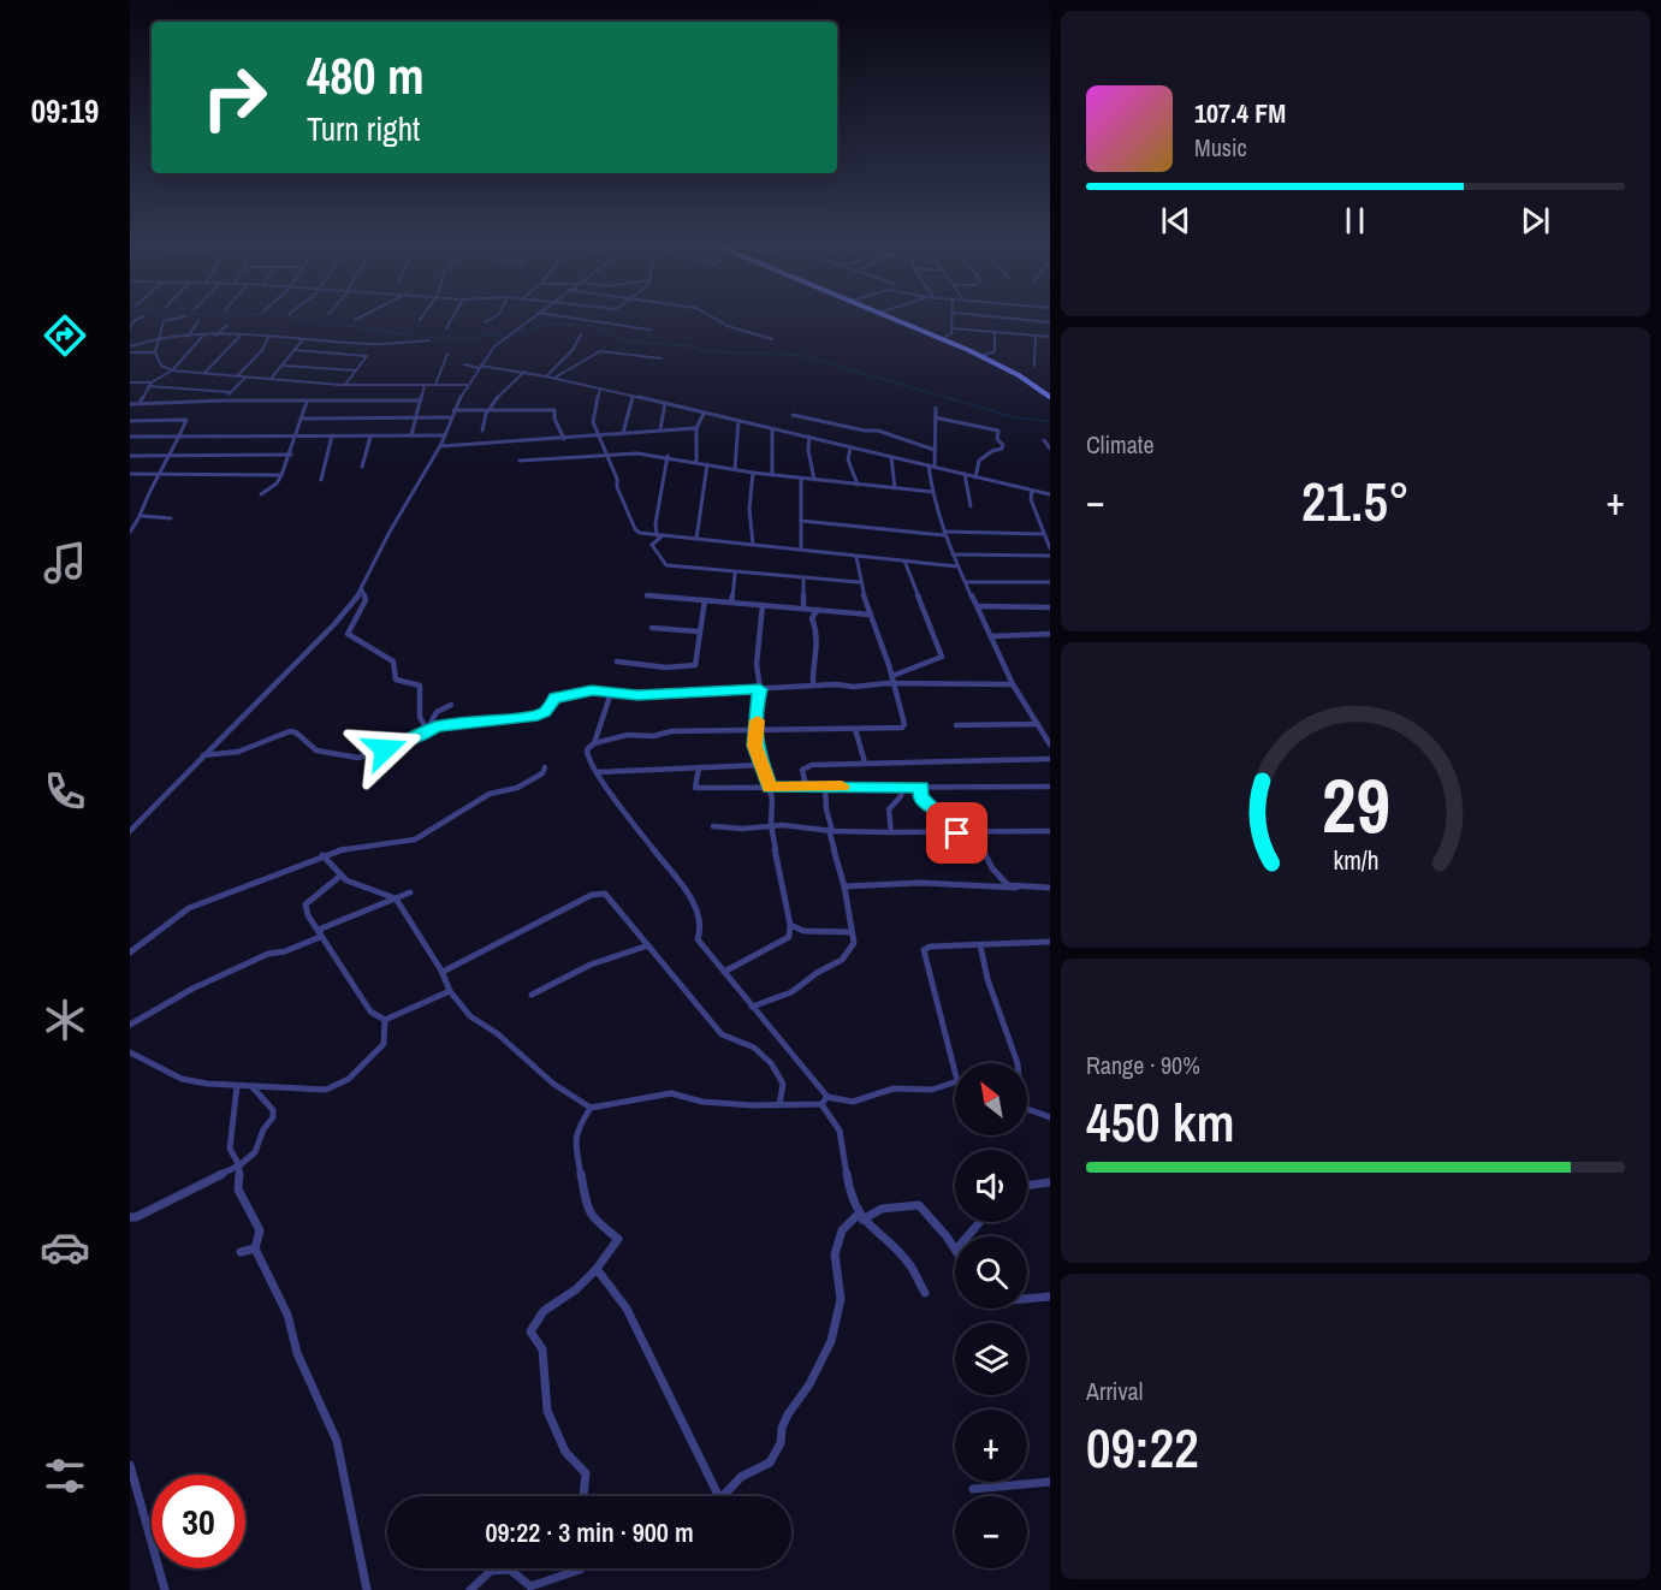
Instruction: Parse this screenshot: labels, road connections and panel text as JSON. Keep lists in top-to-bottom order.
{
  "north": "top left",
  "page": {
    "tabs": "09:19",
    "turn": ["480 m", "Turn right"],
    "song": ["107.4 FM", "Music"],
    "tile": [
      "Climate",
      ["Range · 90%", "450 km"],
      ["Arrival", "09:22"]
    ],
    "heat": ["−", "21.5°", "+"],
    "map_buttons": ["+", "−"],
    "limit": "30",
    "trip": "09:22 · 3 min · 900 m",
    "gauge": ["29", "km/h"]
  }
}
